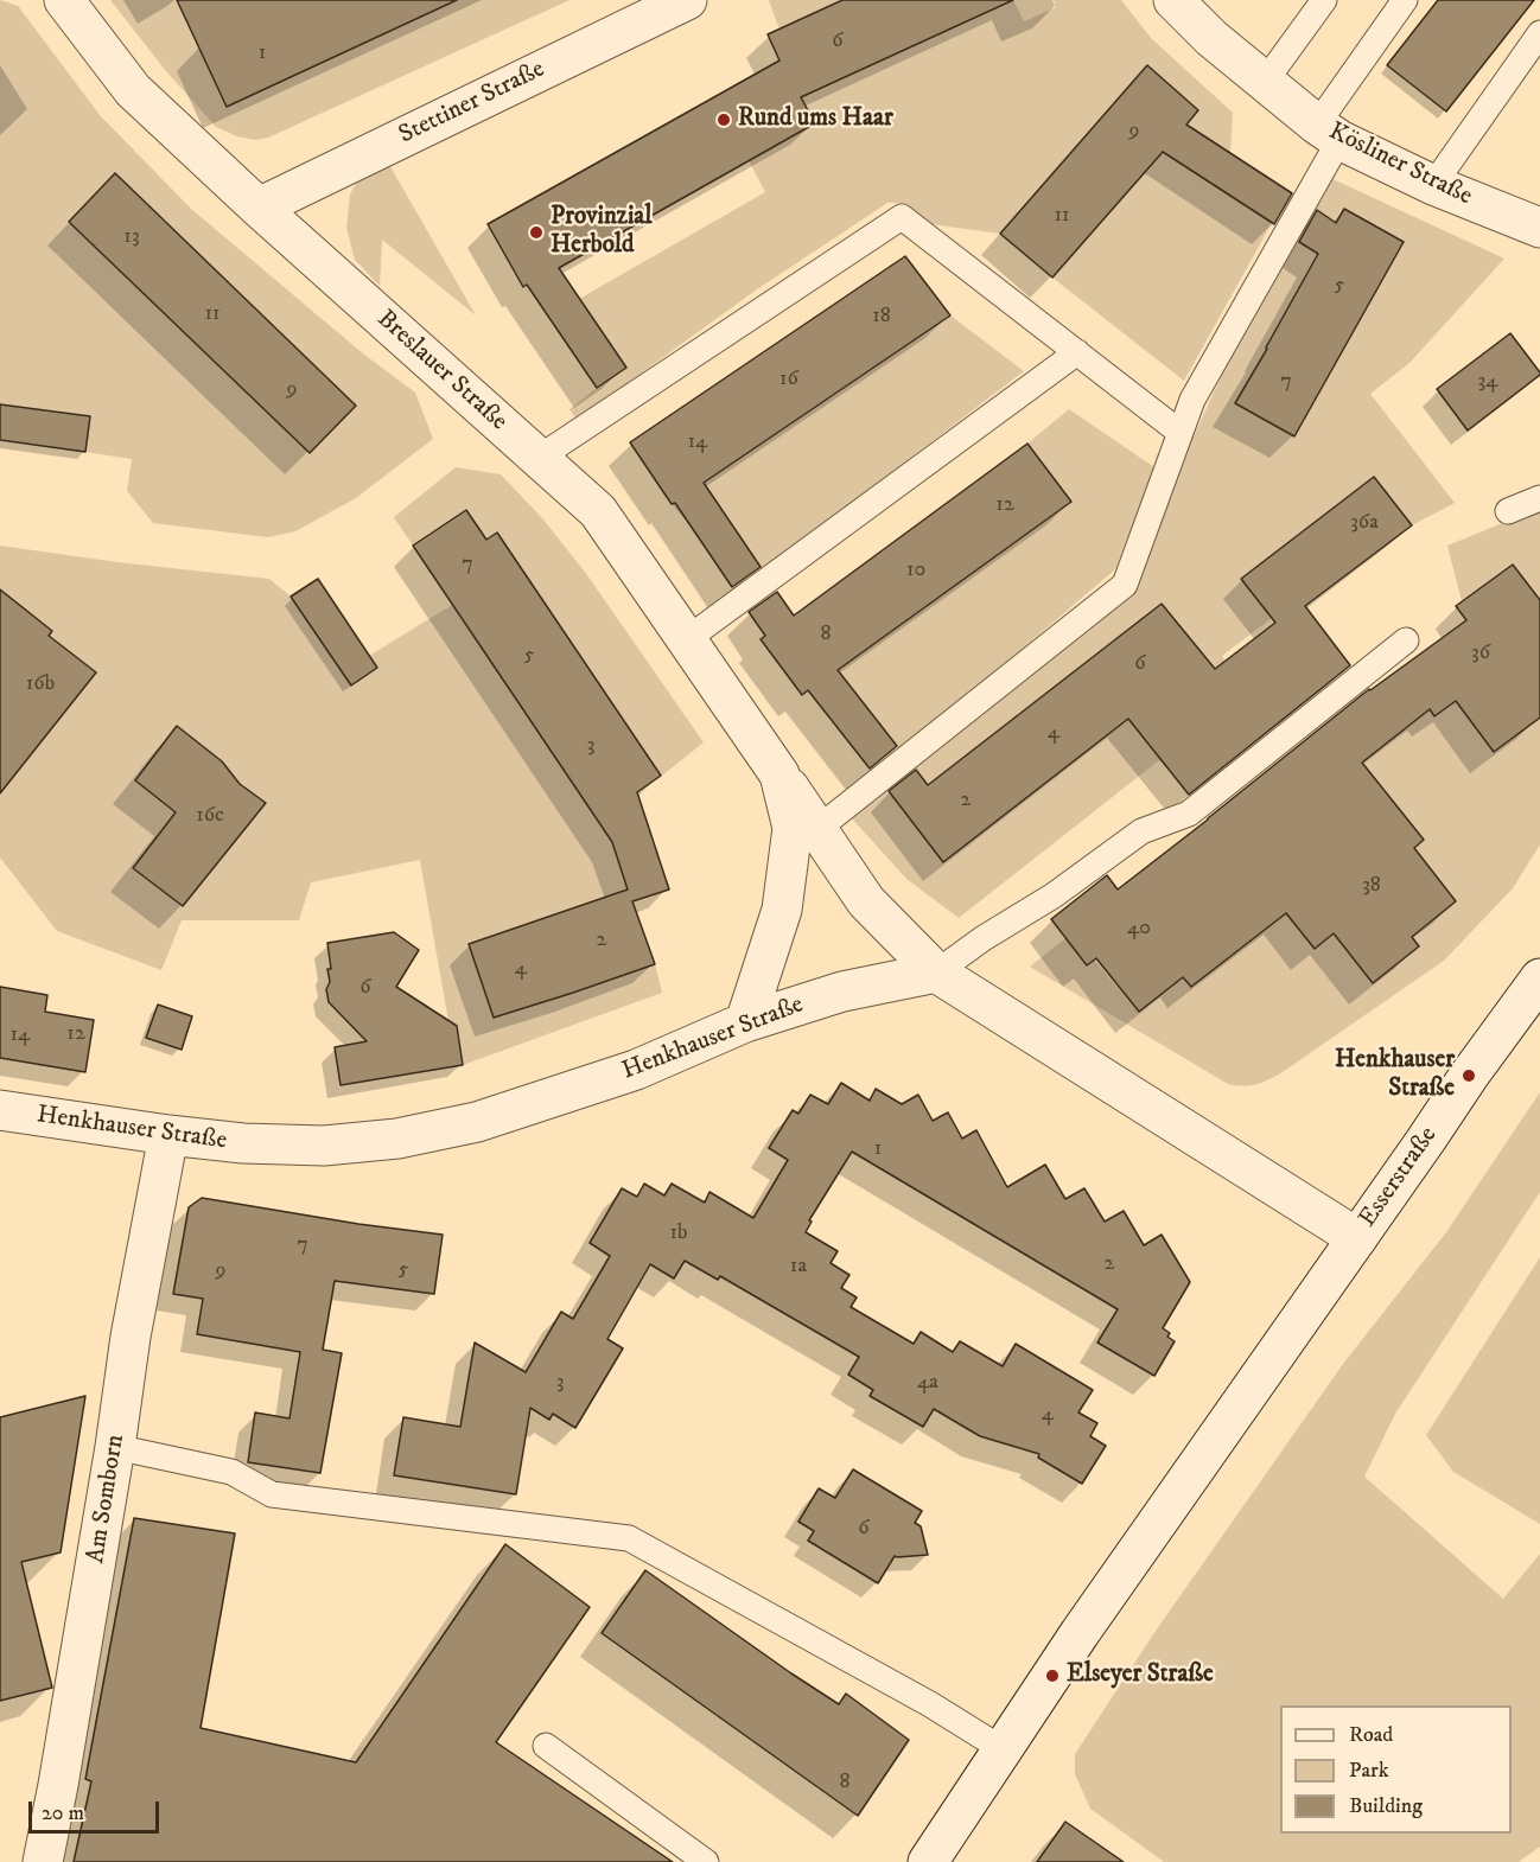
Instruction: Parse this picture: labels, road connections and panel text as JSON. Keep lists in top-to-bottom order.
{
  "streets": {
    "street": [
      "Stettiner Straße",
      "Kösliner Straße",
      "Breslauer Straße",
      "Henkhauser Straße",
      "Esserstraße",
      "Am Somborn"
    ]
  },
  "crossings": [
    ["Stettiner Straße", "Breslauer Straße"],
    ["Breslauer Straße", "Henkhauser Straße"],
    ["Henkhauser Straße", "Am Somborn"]
  ],
  "places": [
    "Rund ums Haar",
    "Provinzial Herbold",
    "Henkhauser Straße",
    "Elseyer Straße"
  ],
  "house_numbers": [
    "6",
    "1",
    "9",
    "11",
    "13",
    "5",
    "11",
    "18",
    "16",
    "7",
    "34",
    "9",
    "14",
    "12",
    "36a",
    "7",
    "10",
    "8",
    "36",
    "5",
    "6",
    "16b",
    "4",
    "3",
    "2",
    "16c",
    "38",
    "40",
    "2",
    "4",
    "6",
    "12",
    "14",
    "1",
    "1b",
    "7",
    "2",
    "1a",
    "5",
    "9",
    "3",
    "4a",
    "4",
    "6",
    "8"
  ],
  "legend": ["Road", "Park", "Building"],
  "scale_bar": "20 m"
}
